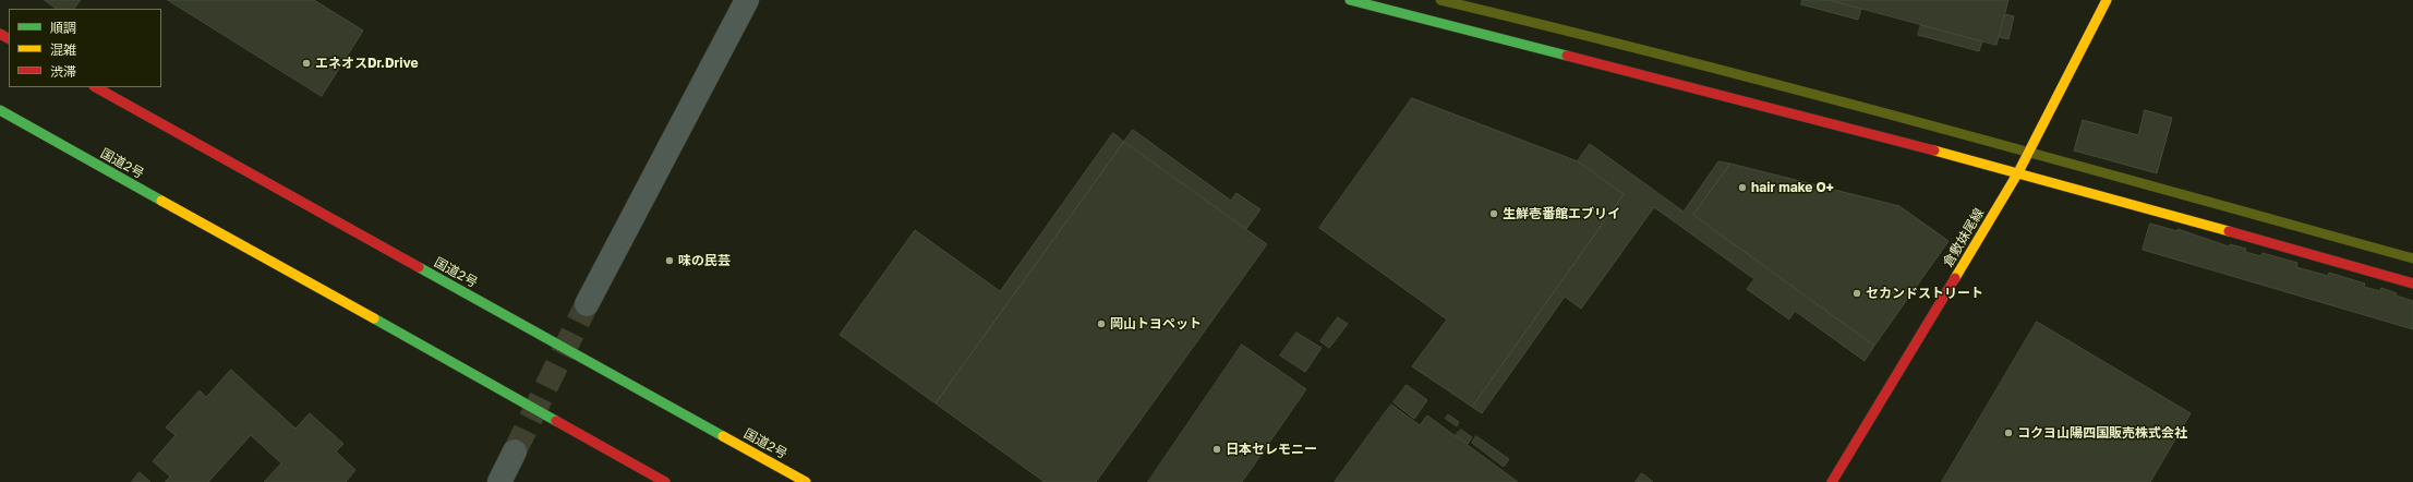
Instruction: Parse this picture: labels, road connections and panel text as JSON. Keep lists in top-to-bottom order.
{
  "streets": {
    "main road": ["国道2号", "倉敷妹尾線"]
  },
  "places": [
    "エネオスDr.Drive",
    "hair make O+",
    "生鮮壱番館エブリイ",
    "味の民芸",
    "セカンドストリート",
    "岡山トヨペット",
    "コクヨ山陽四国販売株式会社",
    "日本セレモニー"
  ],
  "legend": ["順調", "混雑", "渋滞"]
}
